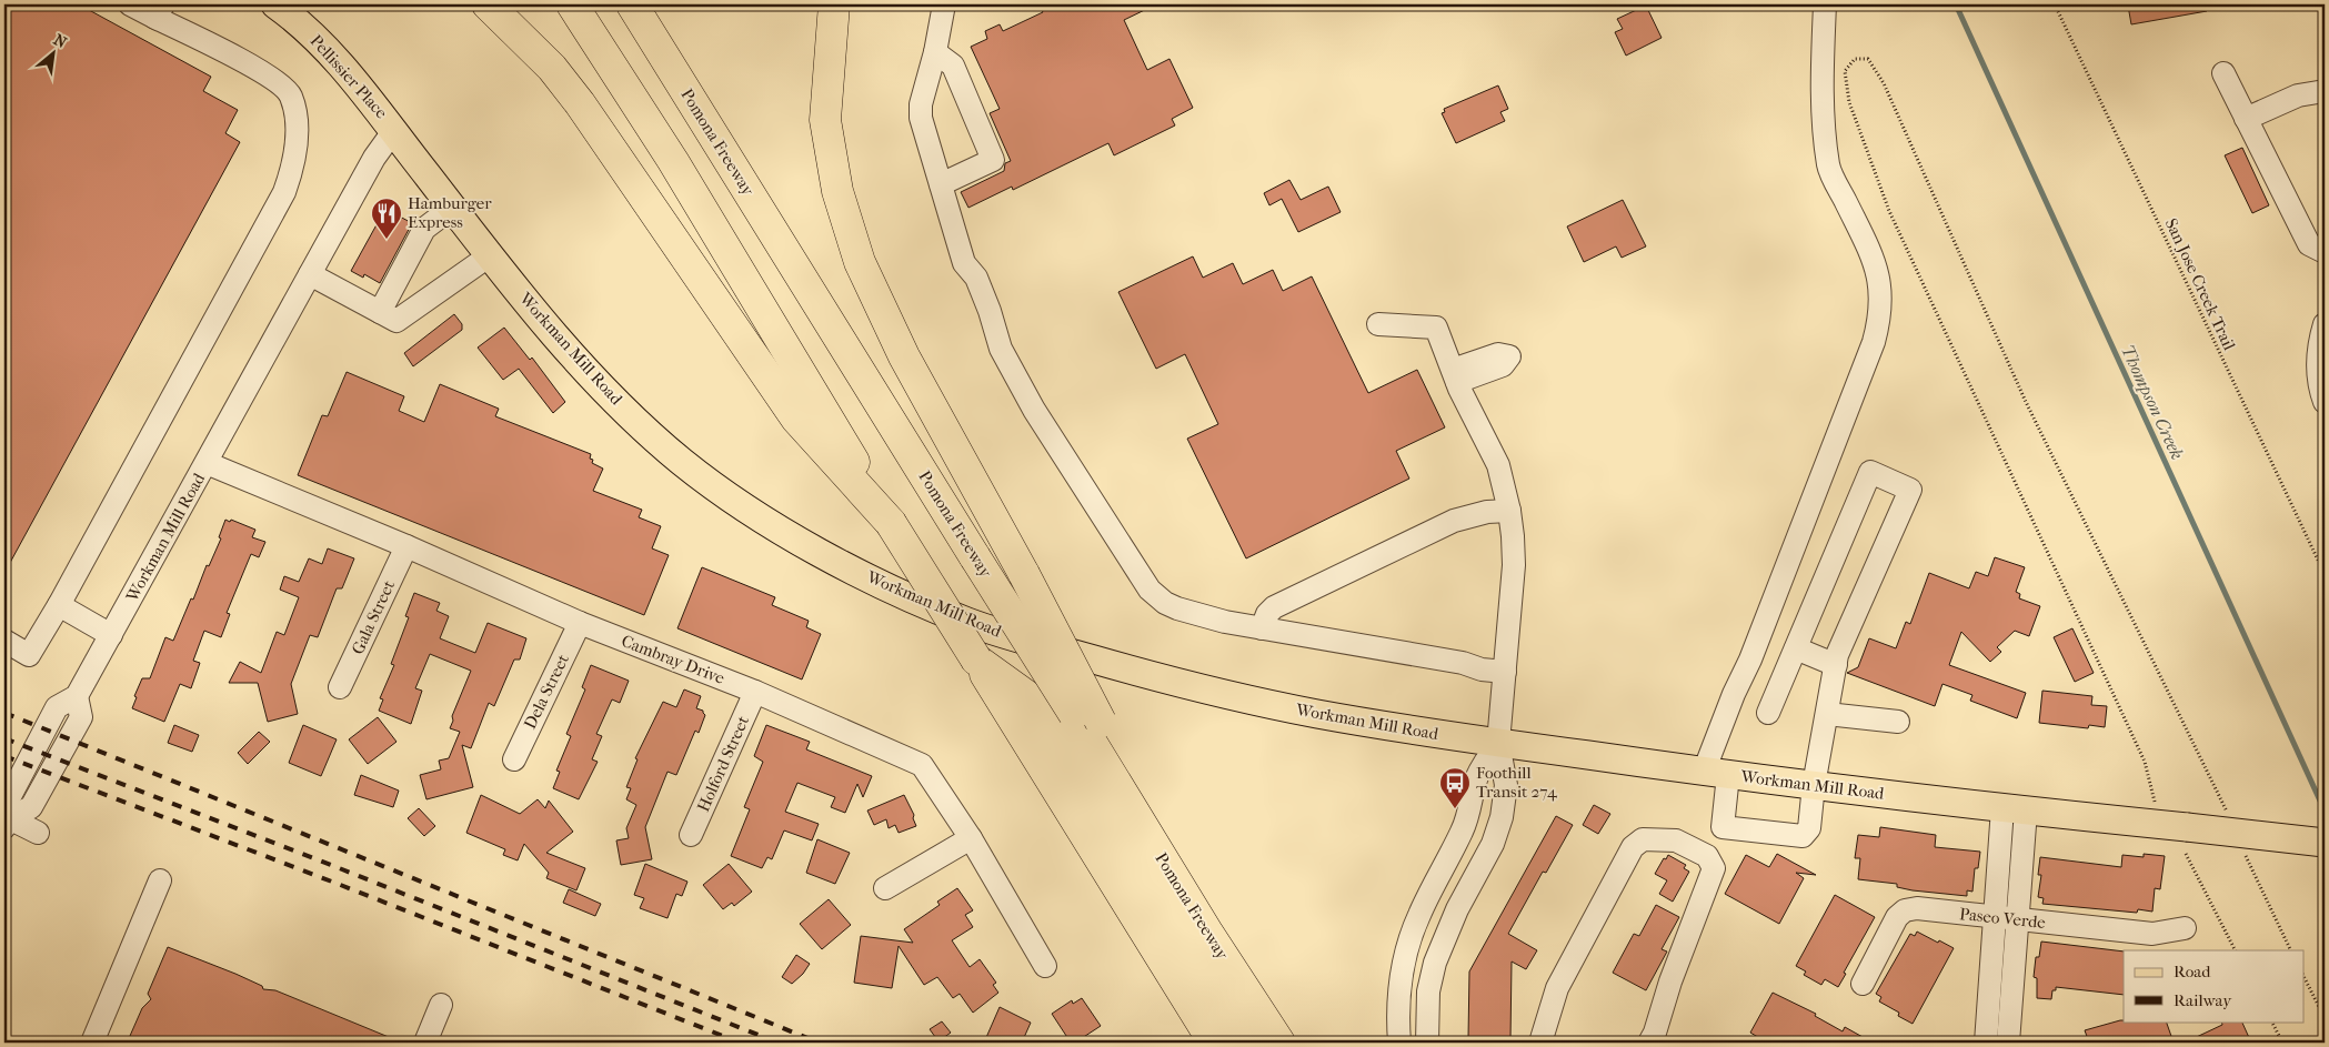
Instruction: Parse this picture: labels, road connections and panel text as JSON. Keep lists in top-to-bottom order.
{
  "streets": {
    "highway": ["Pomona Freeway"],
    "main road": ["Pellissier Place", "Workman Mill Road"],
    "street": [
      "Gala Street",
      "Cambray Drive",
      "Dela Street",
      "Holford Street",
      "Paseo Verde"
    ],
    "path": ["San Jose Creek Trail"]
  },
  "crossings": [
    ["Pellissier Place", "Workman Mill Road"],
    ["Workman Mill Road", "Cambray Drive"],
    ["Gala Street", "Cambray Drive"],
    ["Cambray Drive", "Dela Street"],
    ["Cambray Drive", "Holford Street"]
  ],
  "water": ["Thompson Creek"],
  "places": {
    "restaurant": ["Hamburger Express"],
    "bus stop": ["Foothill Transit 274"]
  },
  "legend": ["Road", "Railway"],
  "north": "top right"
}
